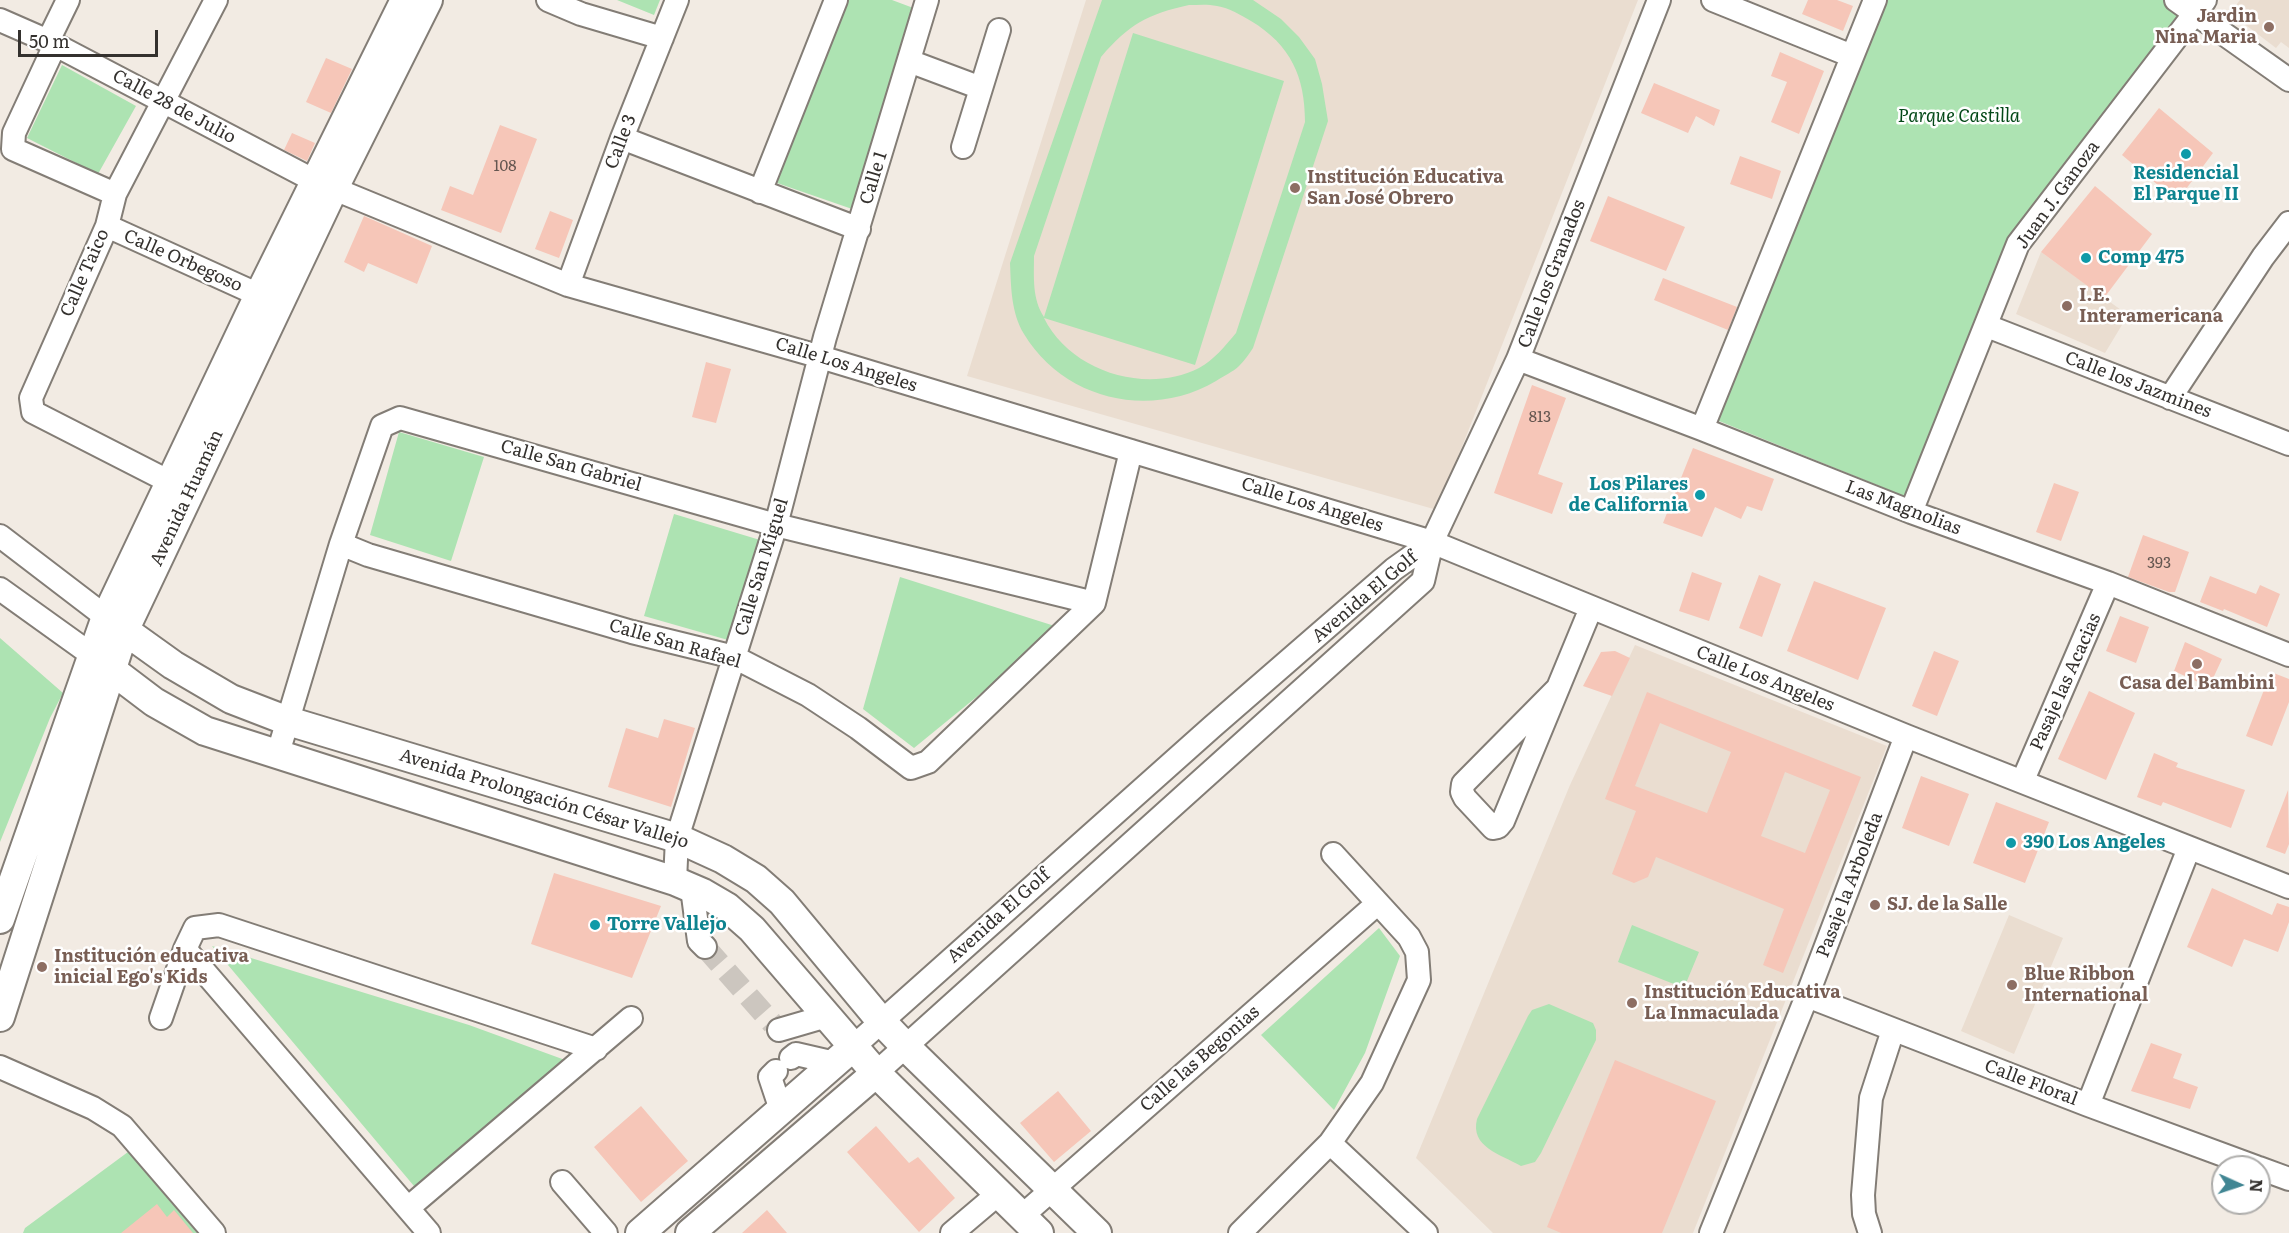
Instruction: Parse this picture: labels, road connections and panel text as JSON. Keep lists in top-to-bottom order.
{
  "streets": {
    "main road": ["Avenida Huamán", "Avenida El Golf", "Avenida Prolongación César Vallejo"],
    "street": [
      "Calle 28 de Julio",
      "Calle 3",
      "Calle 1",
      "Juan J. Ganoza",
      "Calle Orbegoso",
      "Calle Taico",
      "Calle los Granados",
      "Calle Los Angeles",
      "Calle los Jazmines",
      "Calle San Gabriel",
      "Las Magnolias",
      "Calle San Miguel",
      "Calle San Rafael",
      "Pasaje las Acacias",
      "Pasaje la Arboleda",
      "Calle las Begonias",
      "Calle Floral"
    ]
  },
  "crossings": [
    ["Calle 28 de Julio", "Calle Taico"],
    ["Calle 28 de Julio", "Calle Los Angeles"],
    ["Calle 28 de Julio", "Avenida Huamán"],
    ["Calle 3", "Calle Los Angeles"],
    ["Calle 1", "Calle Los Angeles"],
    ["Calle 1", "Calle San Miguel"],
    ["Juan J. Ganoza", "Calle los Jazmines"],
    ["Juan J. Ganoza", "Las Magnolias"],
    ["Calle Orbegoso", "Calle Taico"],
    ["Calle Orbegoso", "Avenida Huamán"],
    ["Calle Taico", "Avenida Huamán"],
    ["Calle los Granados", "Calle Los Angeles"],
    ["Calle los Granados", "Las Magnolias"],
    ["Calle los Granados", "Avenida El Golf"],
    ["Calle Los Angeles", "Avenida Huamán"],
    ["Calle Los Angeles", "Calle San Miguel"],
    ["Calle Los Angeles", "Avenida El Golf"],
    ["Calle Los Angeles", "Pasaje las Acacias"],
    ["Calle Los Angeles", "Pasaje la Arboleda"],
    ["Calle San Gabriel", "Calle San Miguel"],
    ["Calle San Gabriel", "Calle San Rafael"],
    ["Calle San Gabriel", "Avenida Prolongación César Vallejo"],
    ["Avenida Huamán", "Avenida Prolongación César Vallejo"],
    ["Las Magnolias", "Pasaje las Acacias"],
    ["Calle San Miguel", "Calle San Rafael"],
    ["Calle San Miguel", "Avenida Prolongación César Vallejo"],
    ["Avenida El Golf", "Avenida Prolongación César Vallejo"],
    ["Avenida Prolongación César Vallejo", "Calle las Begonias"],
    ["Pasaje la Arboleda", "Calle Floral"]
  ],
  "parks": ["Parque Castilla"],
  "places": [
    "Jardin Nina Maria",
    "Residencial El Parque II",
    "Institución Educativa San José Obrero",
    "Comp 475",
    "I.E. Interamericana",
    "Los Pilares de California",
    "Casa del Bambini",
    "390 Los Angeles",
    "SJ. de la Salle",
    "Torre Vallejo",
    "Institución educativa inicial Ego's Kids",
    "Blue Ribbon International",
    "Institución Educativa La Inmaculada"
  ],
  "house_numbers": ["108", "813", "393"],
  "scale_bar": "50 m",
  "north": "right"
}
